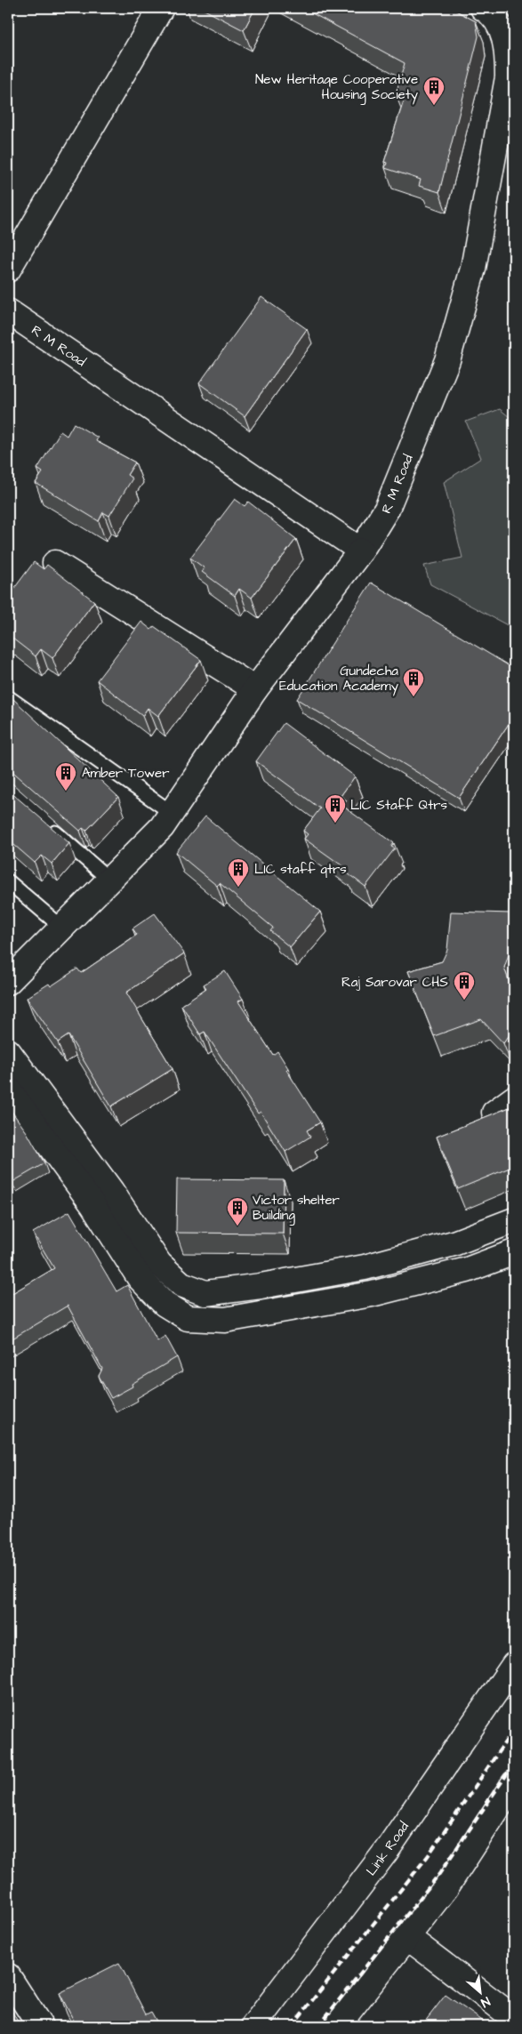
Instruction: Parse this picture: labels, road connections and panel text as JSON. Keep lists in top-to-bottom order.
{
  "streets": {
    "street": ["R M Road", "Link Road"]
  },
  "places": {
    "building": [
      "New Heritage Cooperative Housing Society",
      "Gundecha Education Academy",
      "Amber Tower",
      "LIC Staff Qtrs",
      "LIC staff qtrs",
      "Raj Sarovar CHS",
      "Victor shelter Building"
    ]
  },
  "north": "bottom right"
}
